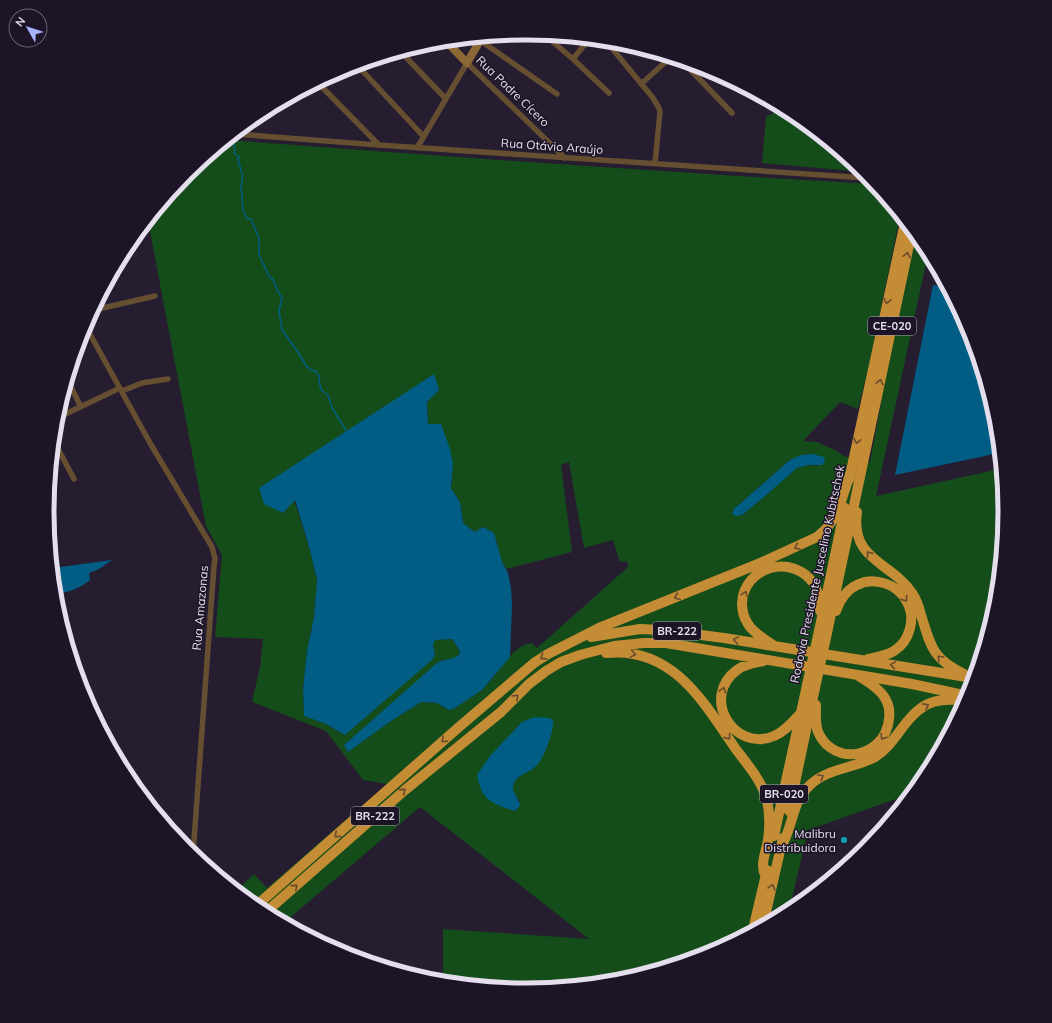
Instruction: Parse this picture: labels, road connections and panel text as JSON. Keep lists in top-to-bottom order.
{
  "streets": {
    "highway": [
      "CE-020",
      "Rodovia Presidente Juscelino Kubitschek",
      "BR-222",
      "BR-020"
    ],
    "street": ["Rua Padre Cícero", "Rua Otávio Araújo", "Rua Amazonas"]
  },
  "crossings": [
    ["Rua Padre Cícero", "Rua Otávio Araújo"]
  ],
  "places": ["Malibru Distribuidora"],
  "north": "top left"
}
